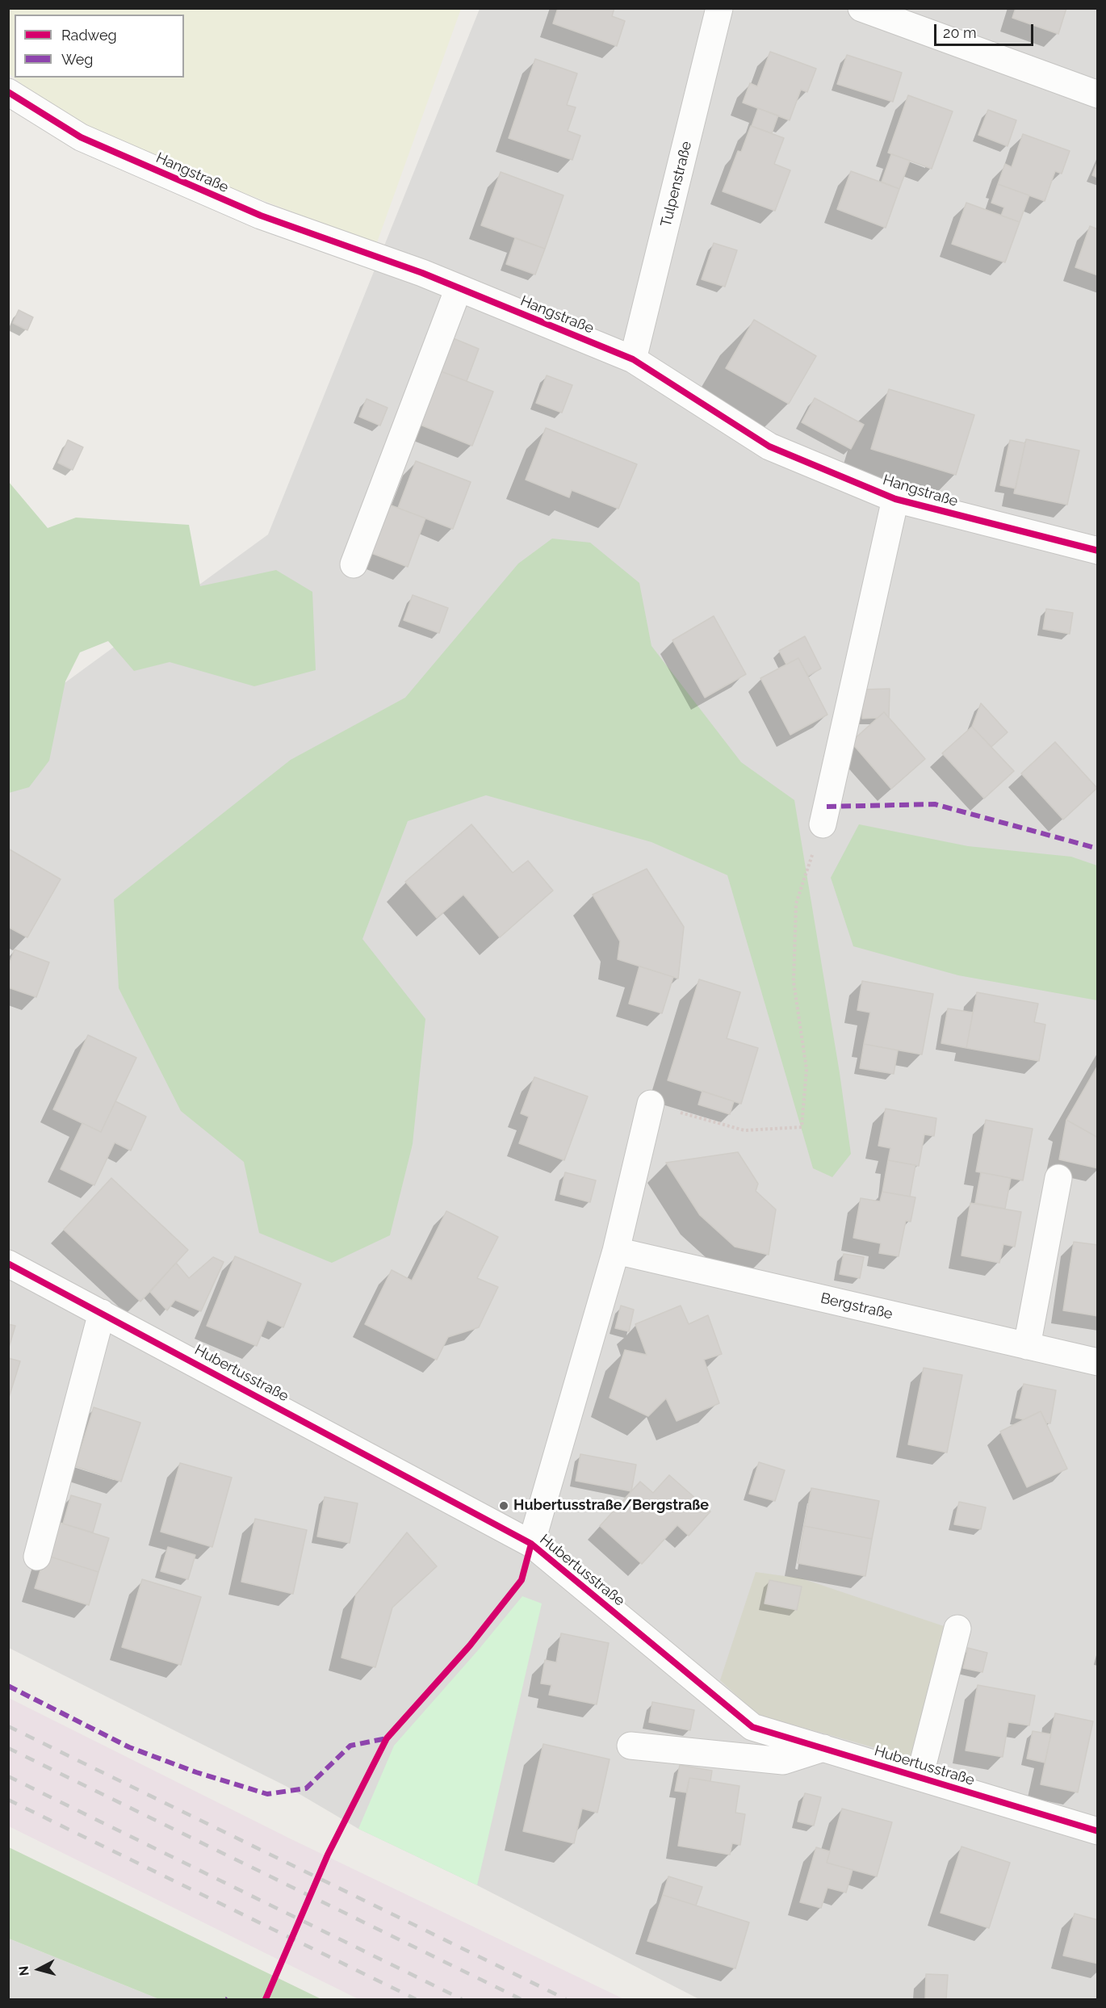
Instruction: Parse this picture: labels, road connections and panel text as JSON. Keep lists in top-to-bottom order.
{
  "streets": {
    "street": [
      "Hangstraße",
      "Tulpenstraße",
      "Bergstraße",
      "Hubertusstraße"
    ]
  },
  "crossings": [
    ["Hangstraße", "Tulpenstraße"]
  ],
  "places": ["Hubertusstraße/Bergstraße"],
  "legend": ["Radweg", "Weg"],
  "scale_bar": "20 m",
  "north": "left"
}
